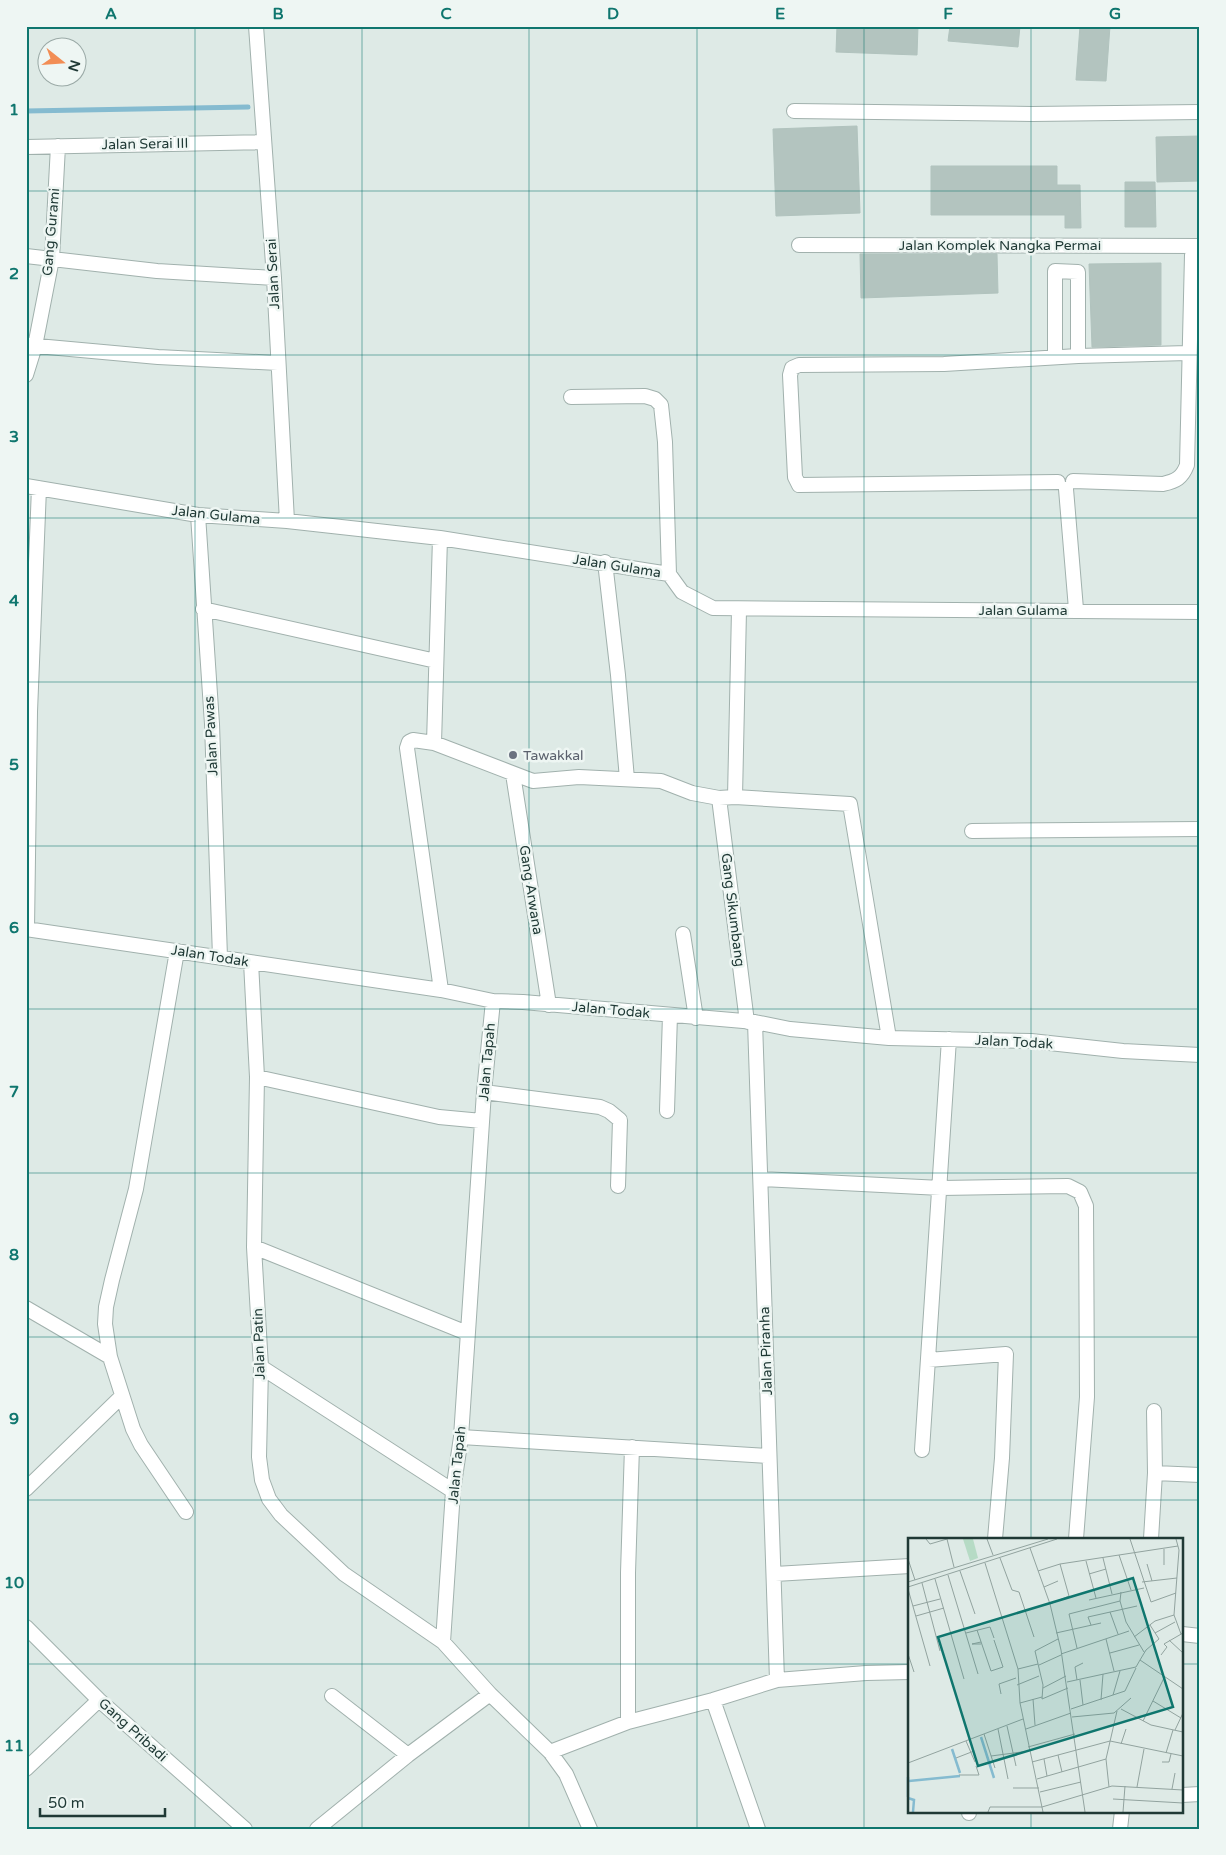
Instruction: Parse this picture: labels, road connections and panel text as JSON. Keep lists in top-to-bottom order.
{
  "streets": {
    "street": [
      "Jalan Serai III",
      "Gang Gurami",
      "Jalan Komplek Nangka Permai",
      "Jalan Serai",
      "Jalan Gulama",
      "Jalan Pawas",
      "Gang Arwana",
      "Gang Sikumbang",
      "Jalan Todak",
      "Jalan Tapah",
      "Jalan Patin",
      "Jalan Piranha",
      "Gang Pribadi"
    ]
  },
  "crossings": [
    ["Jalan Serai III", "Gang Gurami"],
    ["Jalan Serai III", "Jalan Serai"],
    ["Jalan Serai", "Jalan Gulama"],
    ["Jalan Gulama", "Jalan Pawas"],
    ["Jalan Pawas", "Jalan Todak"],
    ["Gang Arwana", "Jalan Todak"],
    ["Gang Sikumbang", "Jalan Todak"],
    ["Gang Sikumbang", "Jalan Piranha"],
    ["Jalan Todak", "Jalan Tapah"],
    ["Jalan Todak", "Jalan Patin"],
    ["Jalan Todak", "Jalan Piranha"],
    ["Jalan Tapah", "Jalan Patin"]
  ],
  "places": ["Tawakkal"],
  "scale_bar": "50 m",
  "north": "right",
  "grid": {
    "columns": [
      "A",
      "B",
      "C",
      "D",
      "E",
      "F",
      "G"
    ],
    "rows": [
      "1",
      "2",
      "3",
      "4",
      "5",
      "6",
      "7",
      "8",
      "9",
      "10",
      "11"
    ]
  }
}
